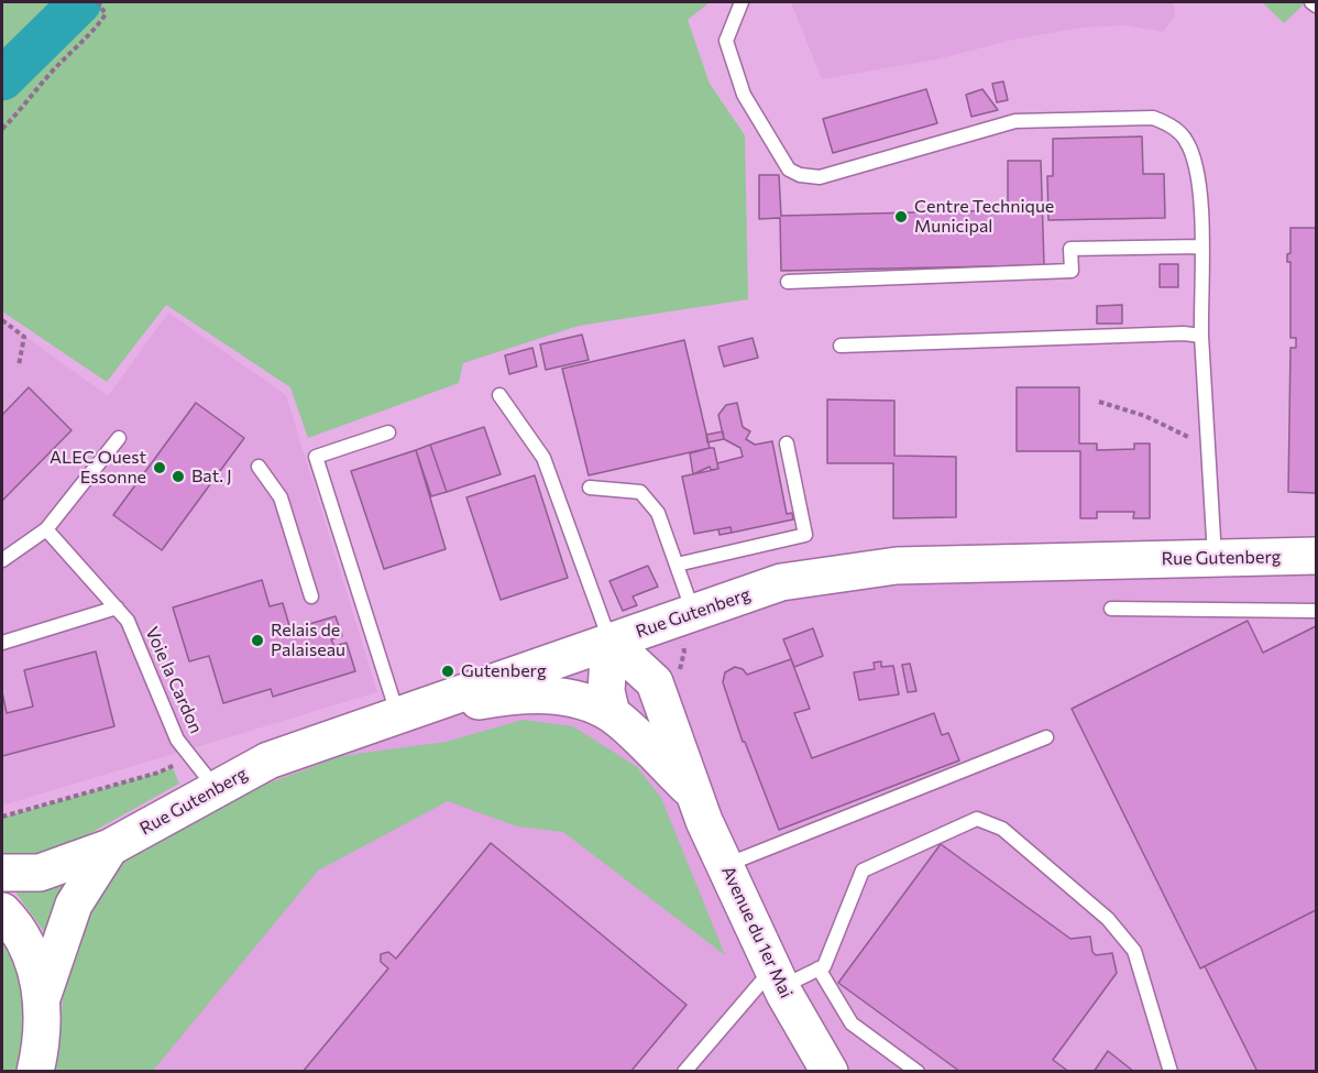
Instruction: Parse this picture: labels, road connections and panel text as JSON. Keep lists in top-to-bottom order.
{
  "streets": {
    "street": ["Rue Gutenberg", "Avenue du 1er Mai"],
    "lane": ["Voie la Cardon"]
  },
  "crossings": [
    ["Rue Gutenberg", "Voie la Cardon"],
    ["Rue Gutenberg", "Avenue du 1er Mai"]
  ],
  "places": [
    "Centre Technique Municipal",
    "ALEC Ouest Essonne",
    "Bat. J",
    "Relais de Palaiseau",
    "Gutenberg"
  ]
}
